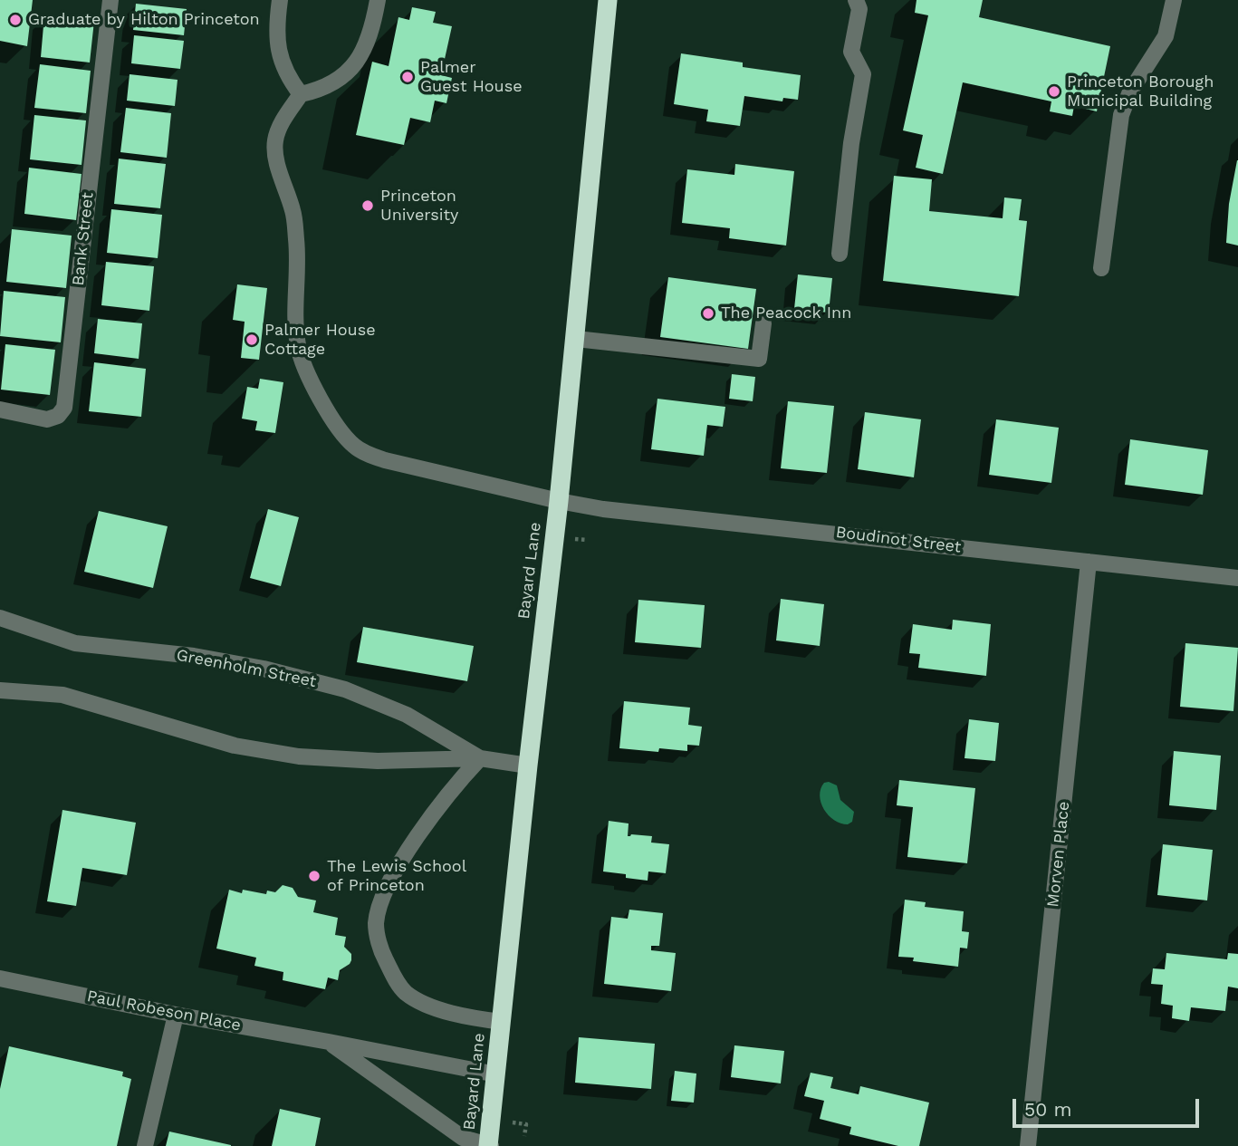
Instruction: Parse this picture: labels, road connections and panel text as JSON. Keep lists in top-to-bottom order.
{
  "streets": {
    "highway": ["Bayard Lane"],
    "street": [
      "Bank Street",
      "Boudinot Street",
      "Greenholm Street",
      "Morven Place",
      "Paul Robeson Place"
    ]
  },
  "crossings": [
    ["Boudinot Street", "Bayard Lane"],
    ["Boudinot Street", "Morven Place"],
    ["Bayard Lane", "Greenholm Street"],
    ["Bayard Lane", "Paul Robeson Place"]
  ],
  "places": [
    "Graduate by Hilton Princeton",
    "Palmer Guest House",
    "Princeton Borough Municipal Building",
    "Princeton University",
    "The Peacock Inn",
    "Palmer House Cottage",
    "The Lewis School of Princeton"
  ],
  "scale_bar": "50 m"
}
